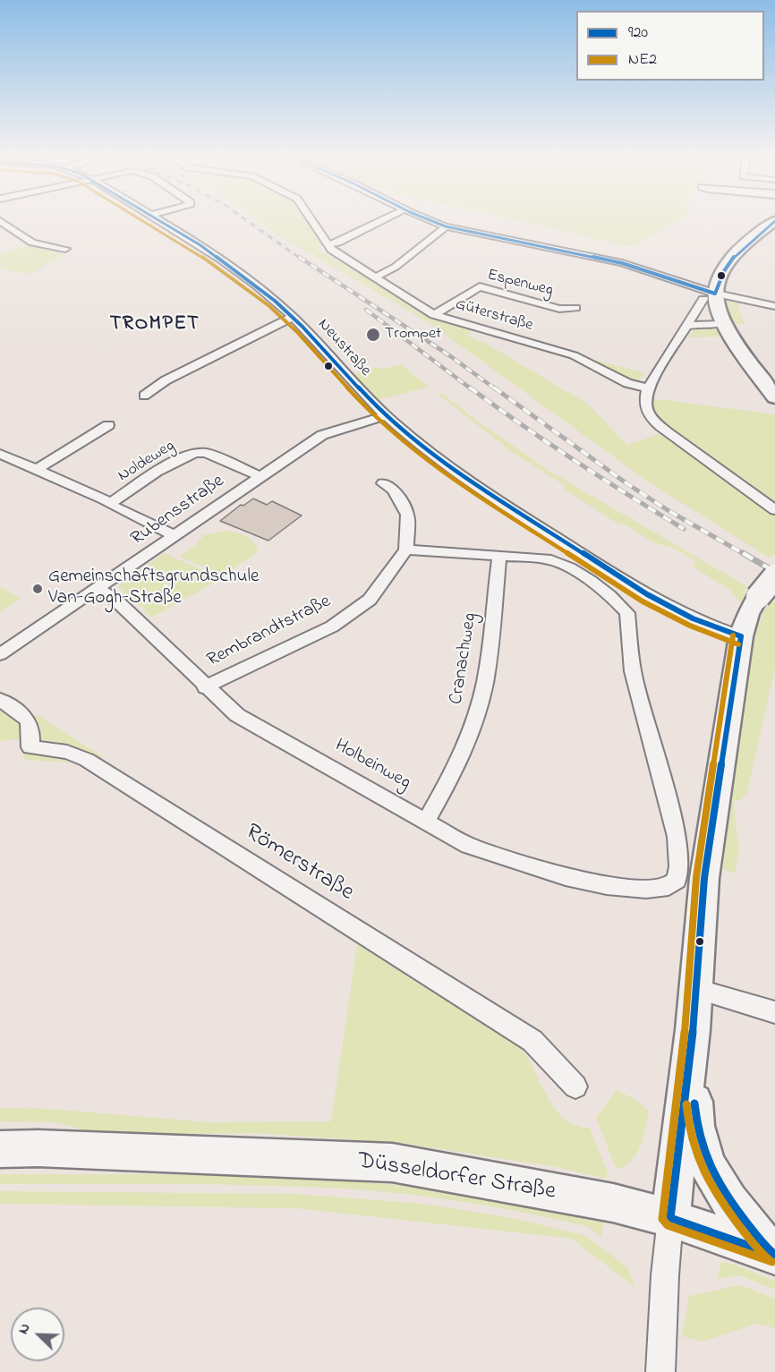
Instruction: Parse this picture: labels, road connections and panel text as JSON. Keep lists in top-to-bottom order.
{
  "streets": {
    "street": [
      "Espenweg",
      "Güterstraße",
      "Neustraße",
      "Noldeweg",
      "Rubensstraße",
      "Rembrandtstraße",
      "Cranachweg",
      "Holbeinweg",
      "Römerstraße",
      "Düsseldorfer Straße"
    ]
  },
  "crossings": [
    ["Espenweg", "Güterstraße"],
    ["Neustraße", "Rubensstraße"],
    ["Noldeweg", "Rubensstraße"],
    ["Rubensstraße", "Holbeinweg"],
    ["Rembrandtstraße", "Holbeinweg"],
    ["Cranachweg", "Holbeinweg"]
  ],
  "districts": ["TROMPET"],
  "places": ["Trompet", "Gemeinschaftsgrundschule Van-Gogh-Straße"],
  "lines": ["transit line 920", "transit line NE2"],
  "legend": ["920", "NE2"],
  "north": "top left"
}
